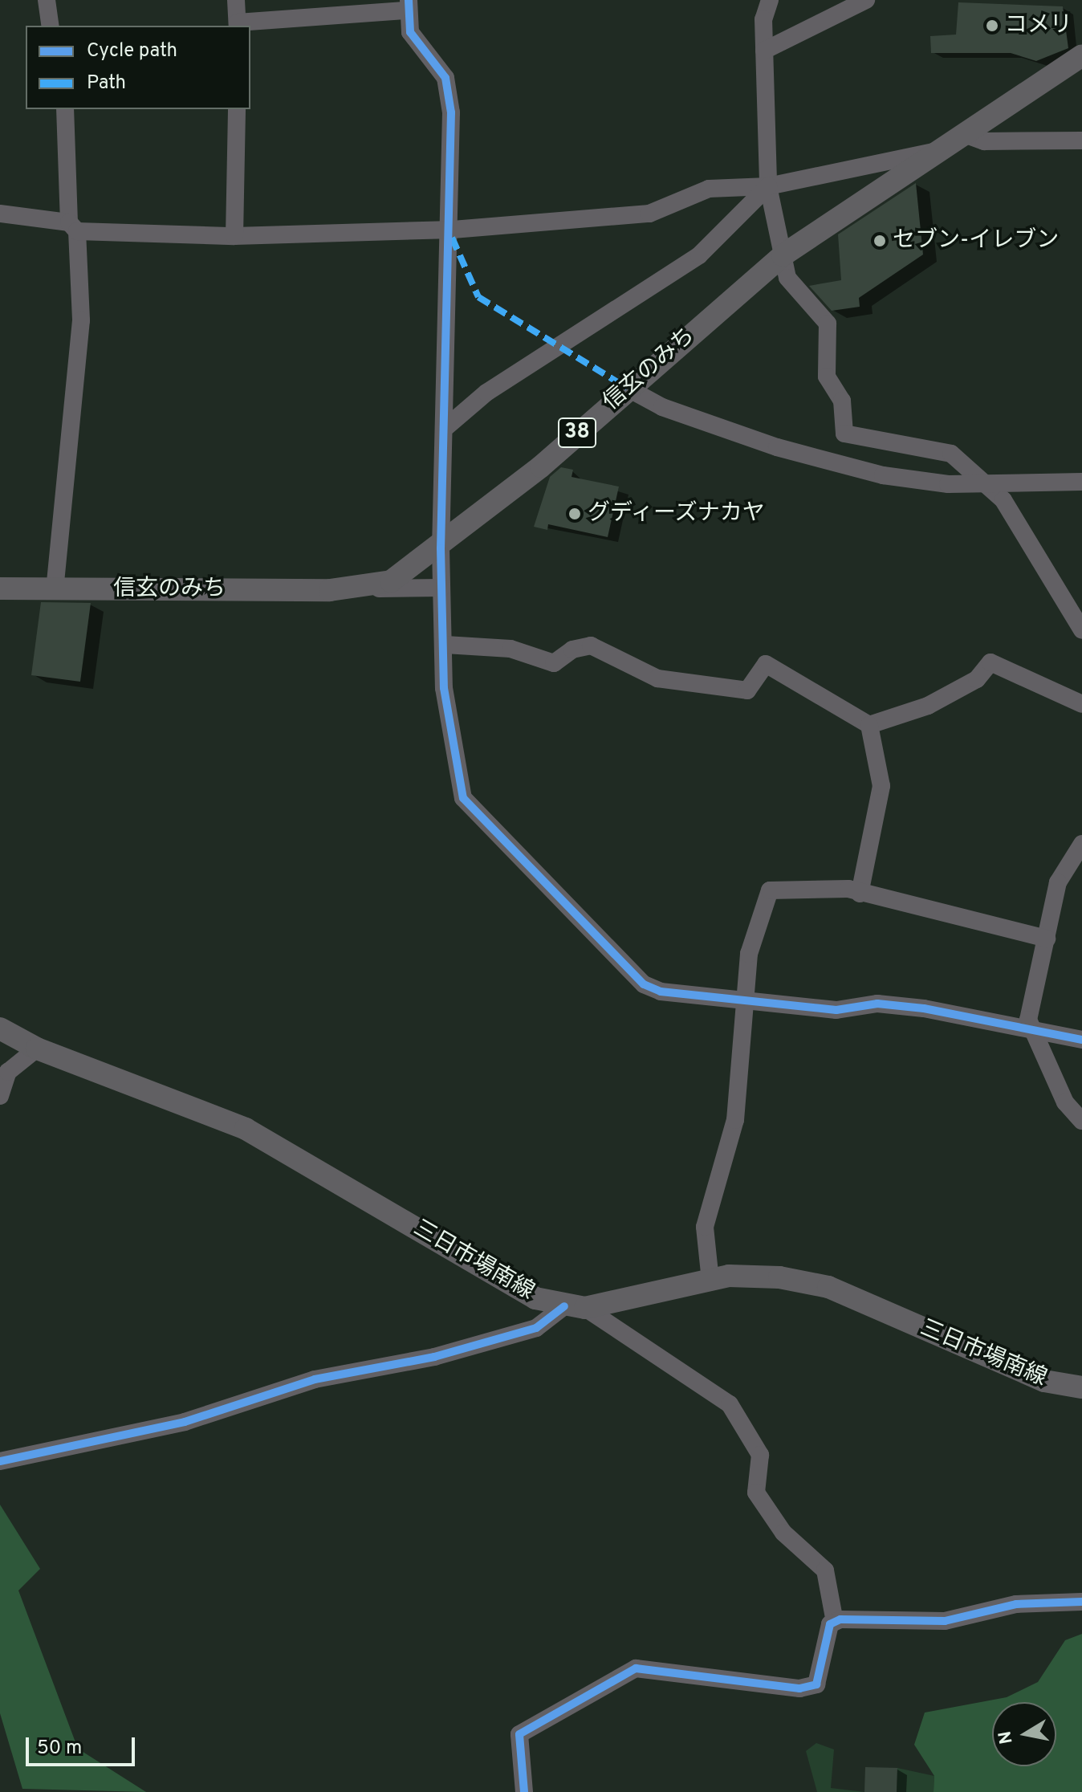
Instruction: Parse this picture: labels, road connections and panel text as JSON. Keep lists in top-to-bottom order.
{
  "streets": {
    "main road": ["信玄のみち", "38", "三日市場南線"]
  },
  "places": ["コメリ", "セブン-イレブン", "グディーズナカヤ"],
  "legend": ["Cycle path", "Path"],
  "scale_bar": "50 m",
  "north": "left"
}
